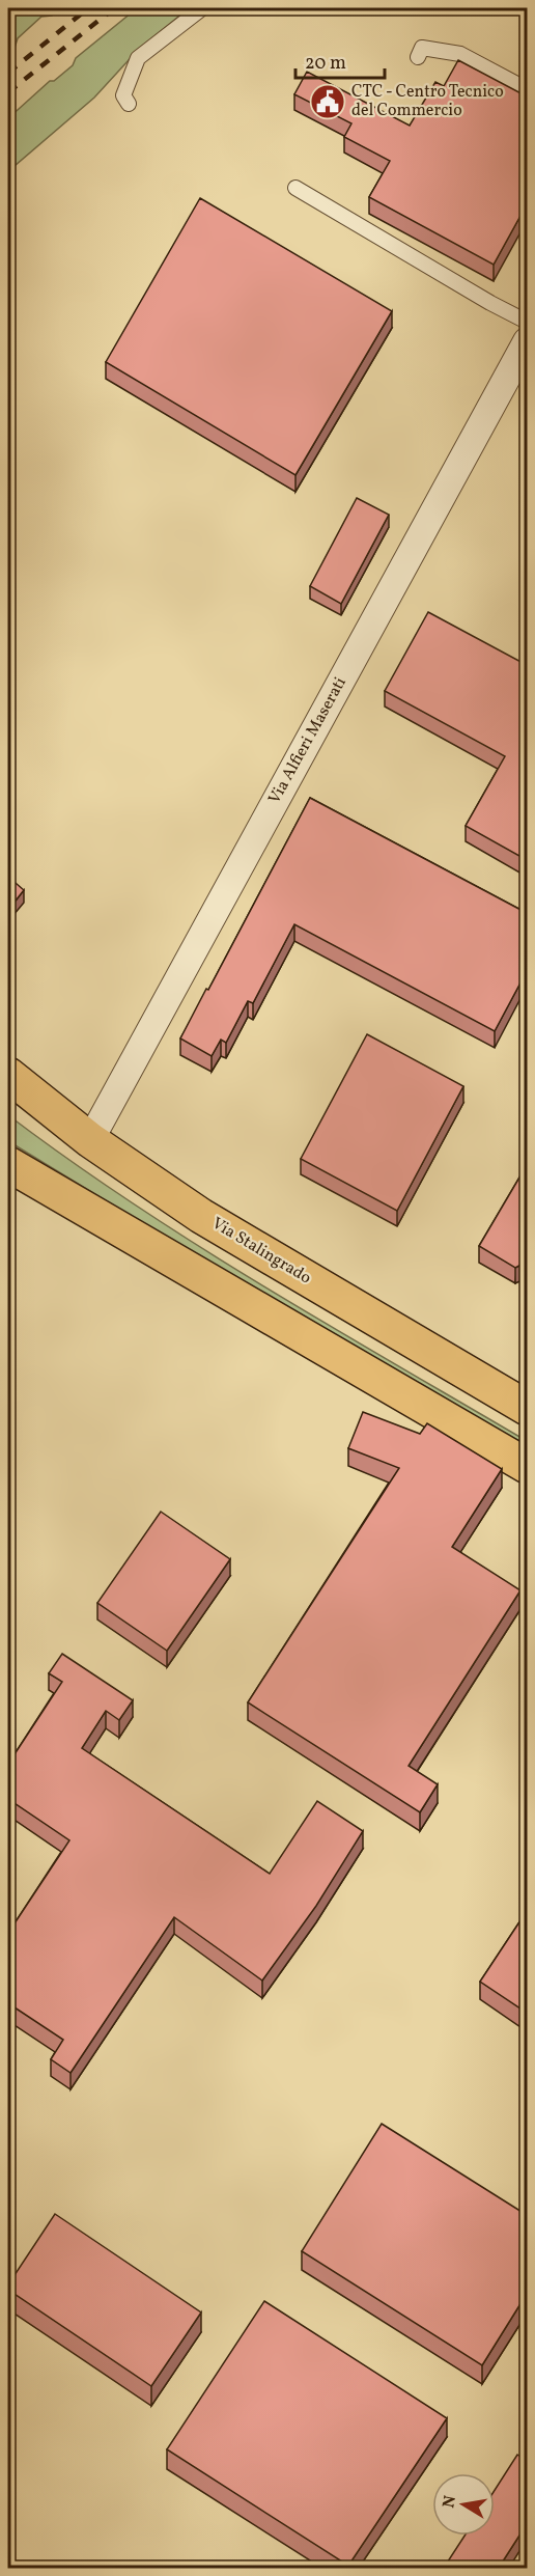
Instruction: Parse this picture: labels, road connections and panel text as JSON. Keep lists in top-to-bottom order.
{
  "streets": {
    "main road": ["Via Stalingrado"],
    "street": ["Via Alfieri Maserati"]
  },
  "crossings": [
    ["Via Alfieri Maserati", "Via Stalingrado"]
  ],
  "places": {
    "public building": ["CTC - Centro Tecnico del Commercio"]
  },
  "scale_bar": "20 m",
  "north": "left"
}
